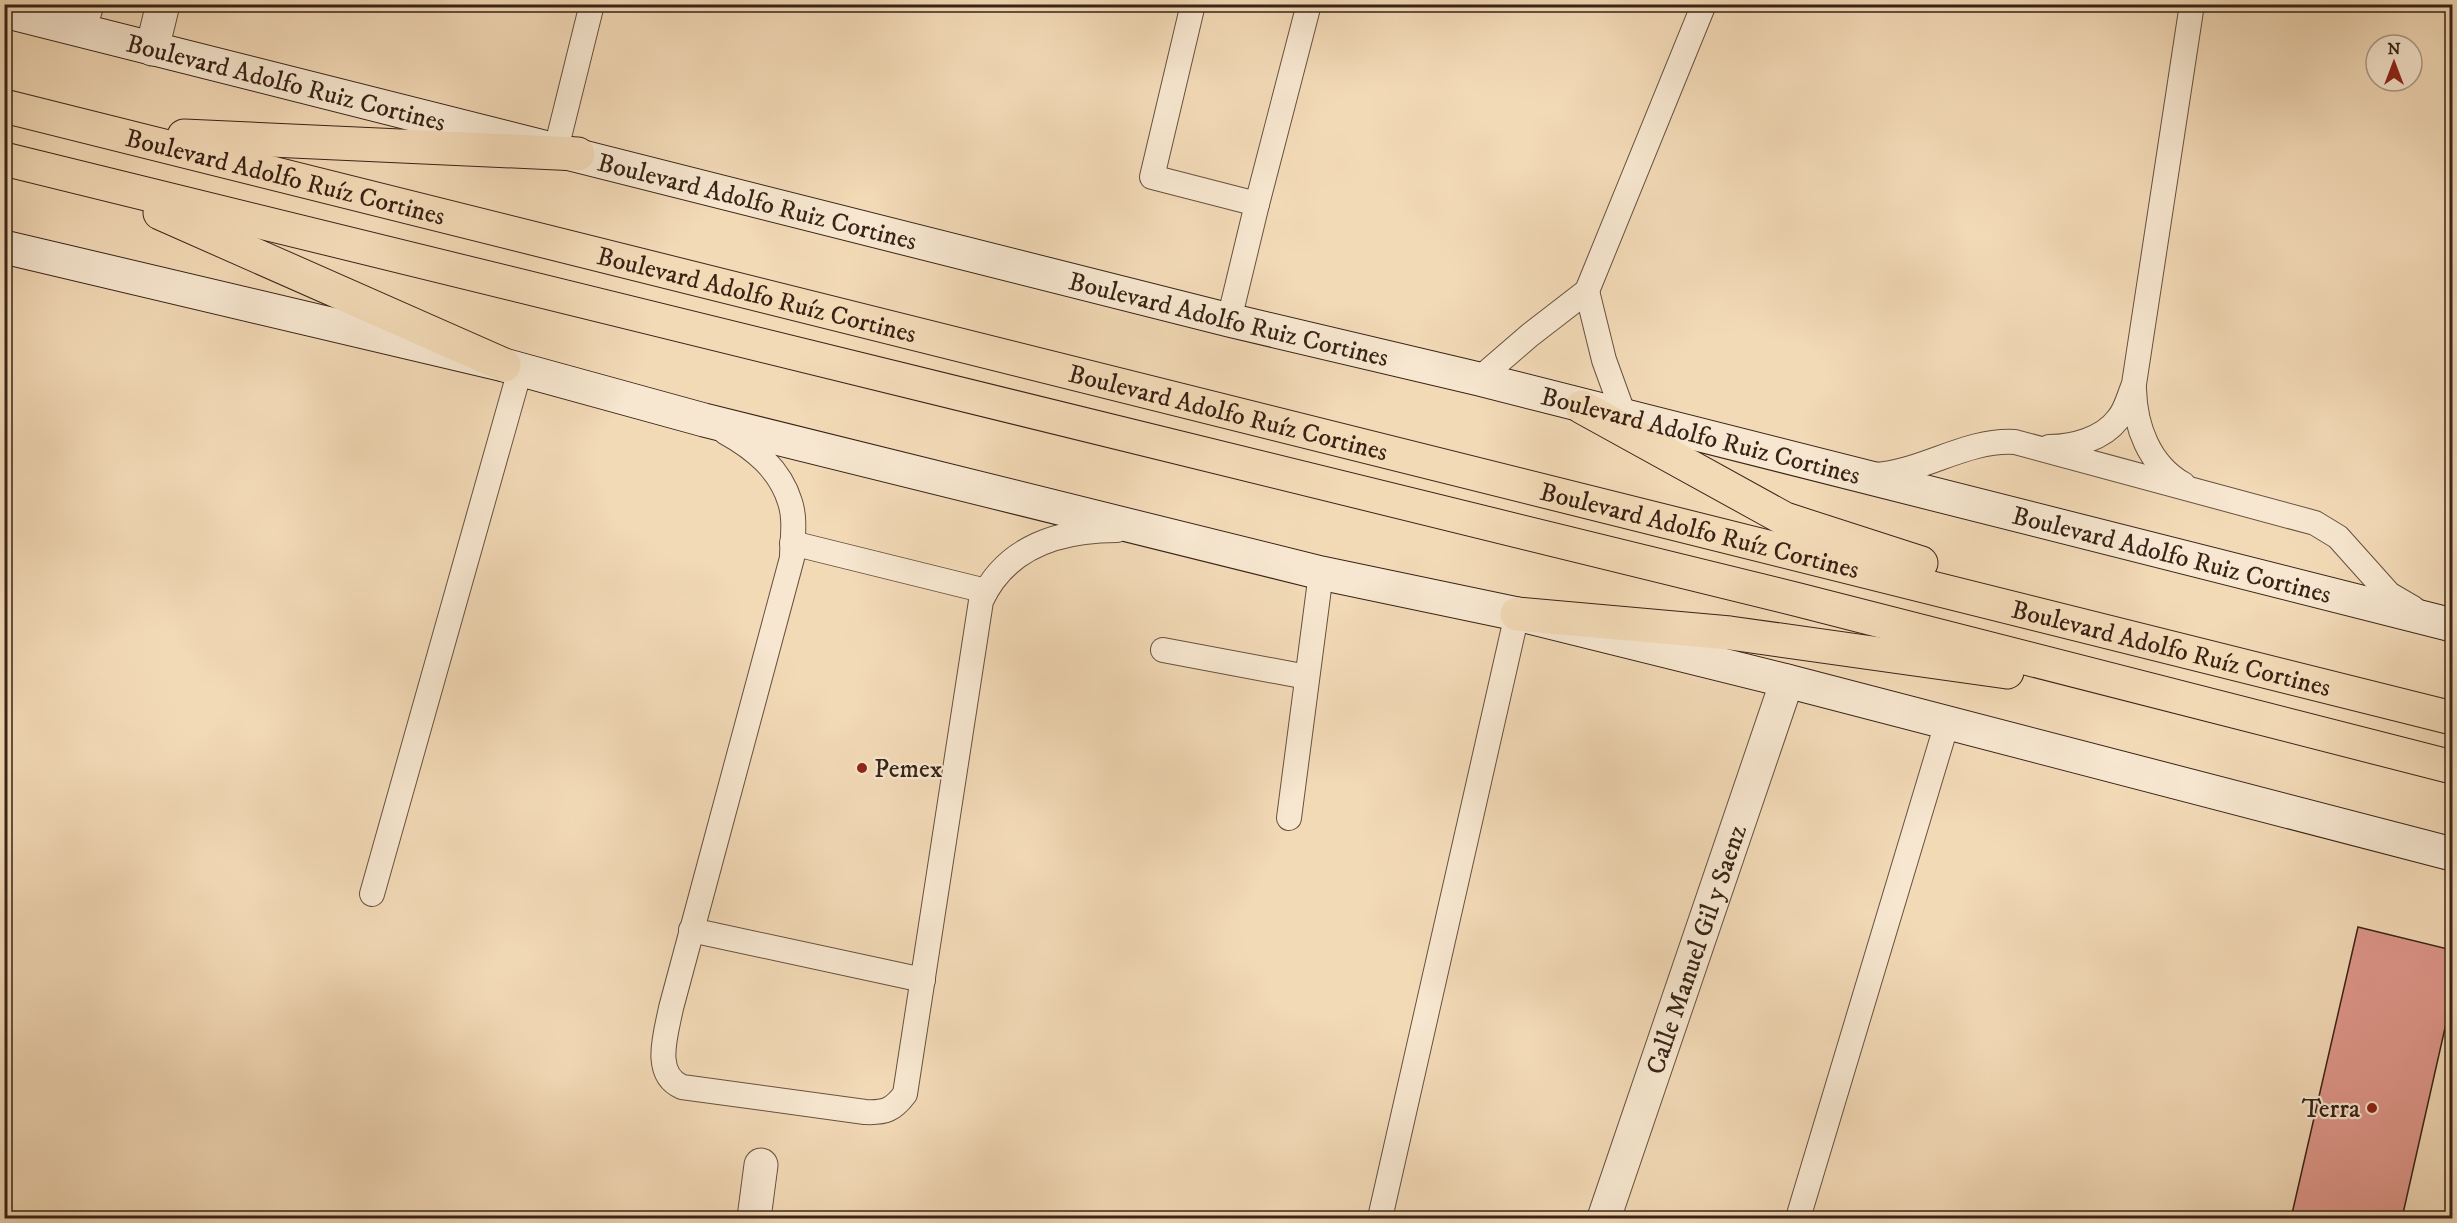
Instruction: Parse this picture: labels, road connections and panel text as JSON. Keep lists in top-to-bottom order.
{
  "streets": {
    "highway": ["Boulevard Adolfo Ruíz Cortines"],
    "main road": ["Boulevard Adolfo Ruiz Cortines", "Calle Manuel Gil y Saenz"]
  },
  "places": ["Pemex", "Terra"],
  "north": "top"
}
